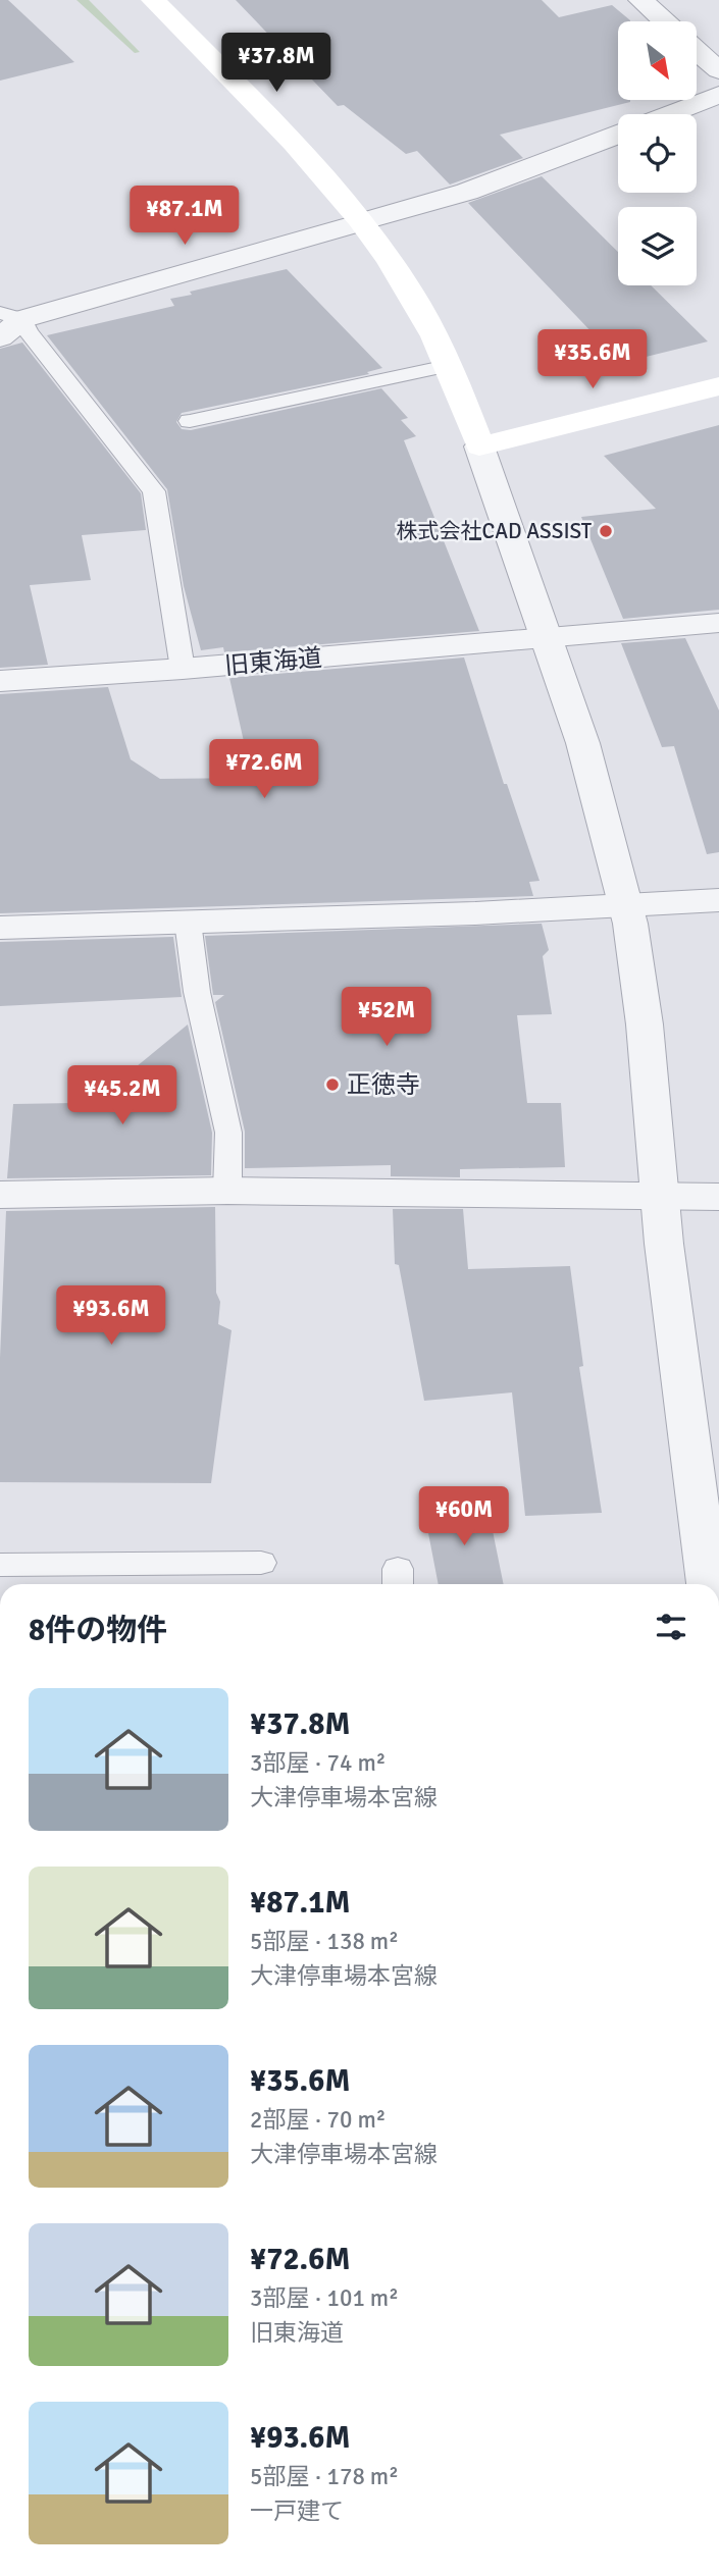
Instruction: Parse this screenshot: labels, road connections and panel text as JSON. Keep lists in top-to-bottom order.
{
  "streets": {
    "street": ["旧東海道"]
  },
  "places": ["株式会社CAD ASSIST", "正徳寺"],
  "north": "bottom right",
  "page": {
    "price": [
      "¥37.8M",
      "¥87.1M",
      "¥35.6M",
      "¥72.6M",
      "¥52M",
      "¥45.2M",
      "¥93.6M",
      "¥60M"
    ],
    "heading": "8件の物件",
    "list": [
      {
        "name": "¥37.8M",
        "note": "3部屋 · 74 m² · 大津停車場本宮線"
      },
      {
        "name": "¥87.1M",
        "note": "5部屋 · 138 m² · 大津停車場本宮線"
      },
      {
        "name": "¥35.6M",
        "note": "2部屋 · 70 m² · 大津停車場本宮線"
      },
      {
        "name": "¥72.6M",
        "note": "3部屋 · 101 m² · 旧東海道"
      },
      {
        "name": "¥93.6M",
        "note": "5部屋 · 178 m² · 一戸建て"
      }
    ]
  }
}
